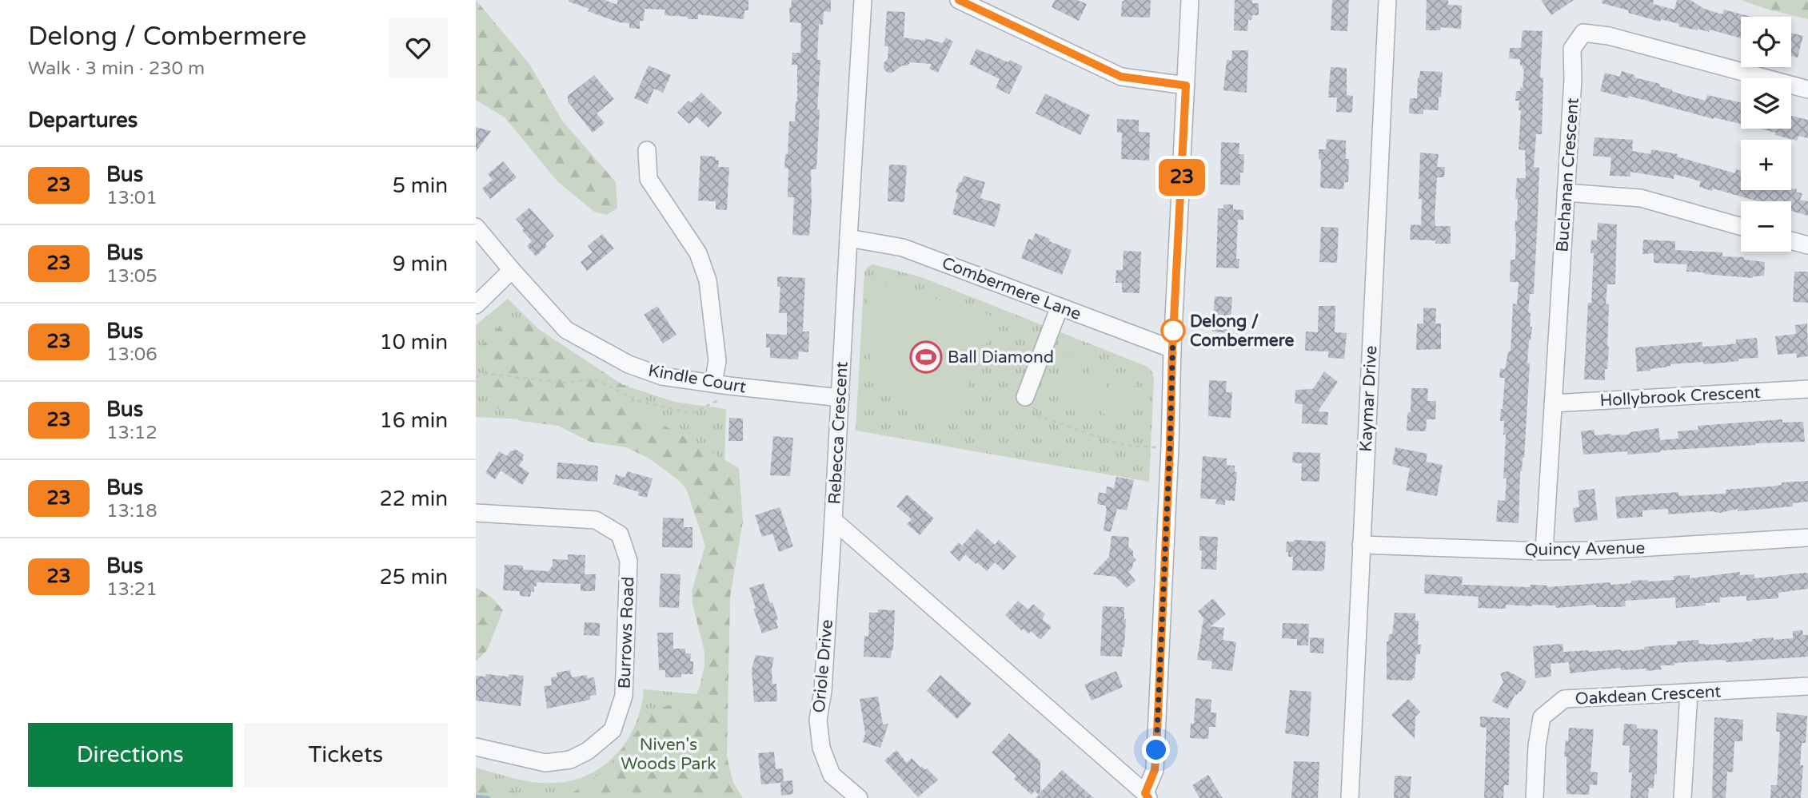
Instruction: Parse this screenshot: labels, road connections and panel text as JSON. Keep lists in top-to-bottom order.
{
  "streets": {
    "street": [
      "Buchanan Crescent",
      "Combermere Lane",
      "Kindle Court",
      "Hollybrook Crescent",
      "Kaymar Drive",
      "Rebecca Crescent",
      "Quincy Avenue",
      "Burrows Road",
      "Oriole Drive",
      "Oakdean Crescent"
    ]
  },
  "crossings": [
    ["Buchanan Crescent", "Hollybrook Crescent"],
    ["Buchanan Crescent", "Quincy Avenue"],
    ["Combermere Lane", "Rebecca Crescent"],
    ["Kindle Court", "Rebecca Crescent"],
    ["Kaymar Drive", "Quincy Avenue"],
    ["Rebecca Crescent", "Oriole Drive"]
  ],
  "parks": ["Niven's Woods Park"],
  "places": {
    "other": ["Delong / Combermere"],
    "sports": ["Ball Diamond"]
  },
  "lines": ["bus line 23"],
  "page": {
    "heading": [
      ["Delong / Combermere", "Walk · 3 min · 230 m"],
      "Departures"
    ],
    "on_map": "23",
    "map_buttons": ["+", "−"],
    "list": [
      {
        "mark": "23",
        "name": "Bus",
        "note": "13:01",
        "value": "5 min"
      },
      {
        "mark": "23",
        "name": "Bus",
        "note": "13:05",
        "value": "9 min"
      },
      {
        "mark": "23",
        "name": "Bus",
        "note": "13:06",
        "value": "10 min"
      },
      {
        "mark": "23",
        "name": "Bus",
        "note": "13:12",
        "value": "16 min"
      },
      {
        "mark": "23",
        "name": "Bus",
        "note": "13:18",
        "value": "22 min"
      },
      {
        "mark": "23",
        "name": "Bus",
        "note": "13:21",
        "value": "25 min"
      }
    ],
    "buttons": ["Directions", "Tickets"]
  }
}
